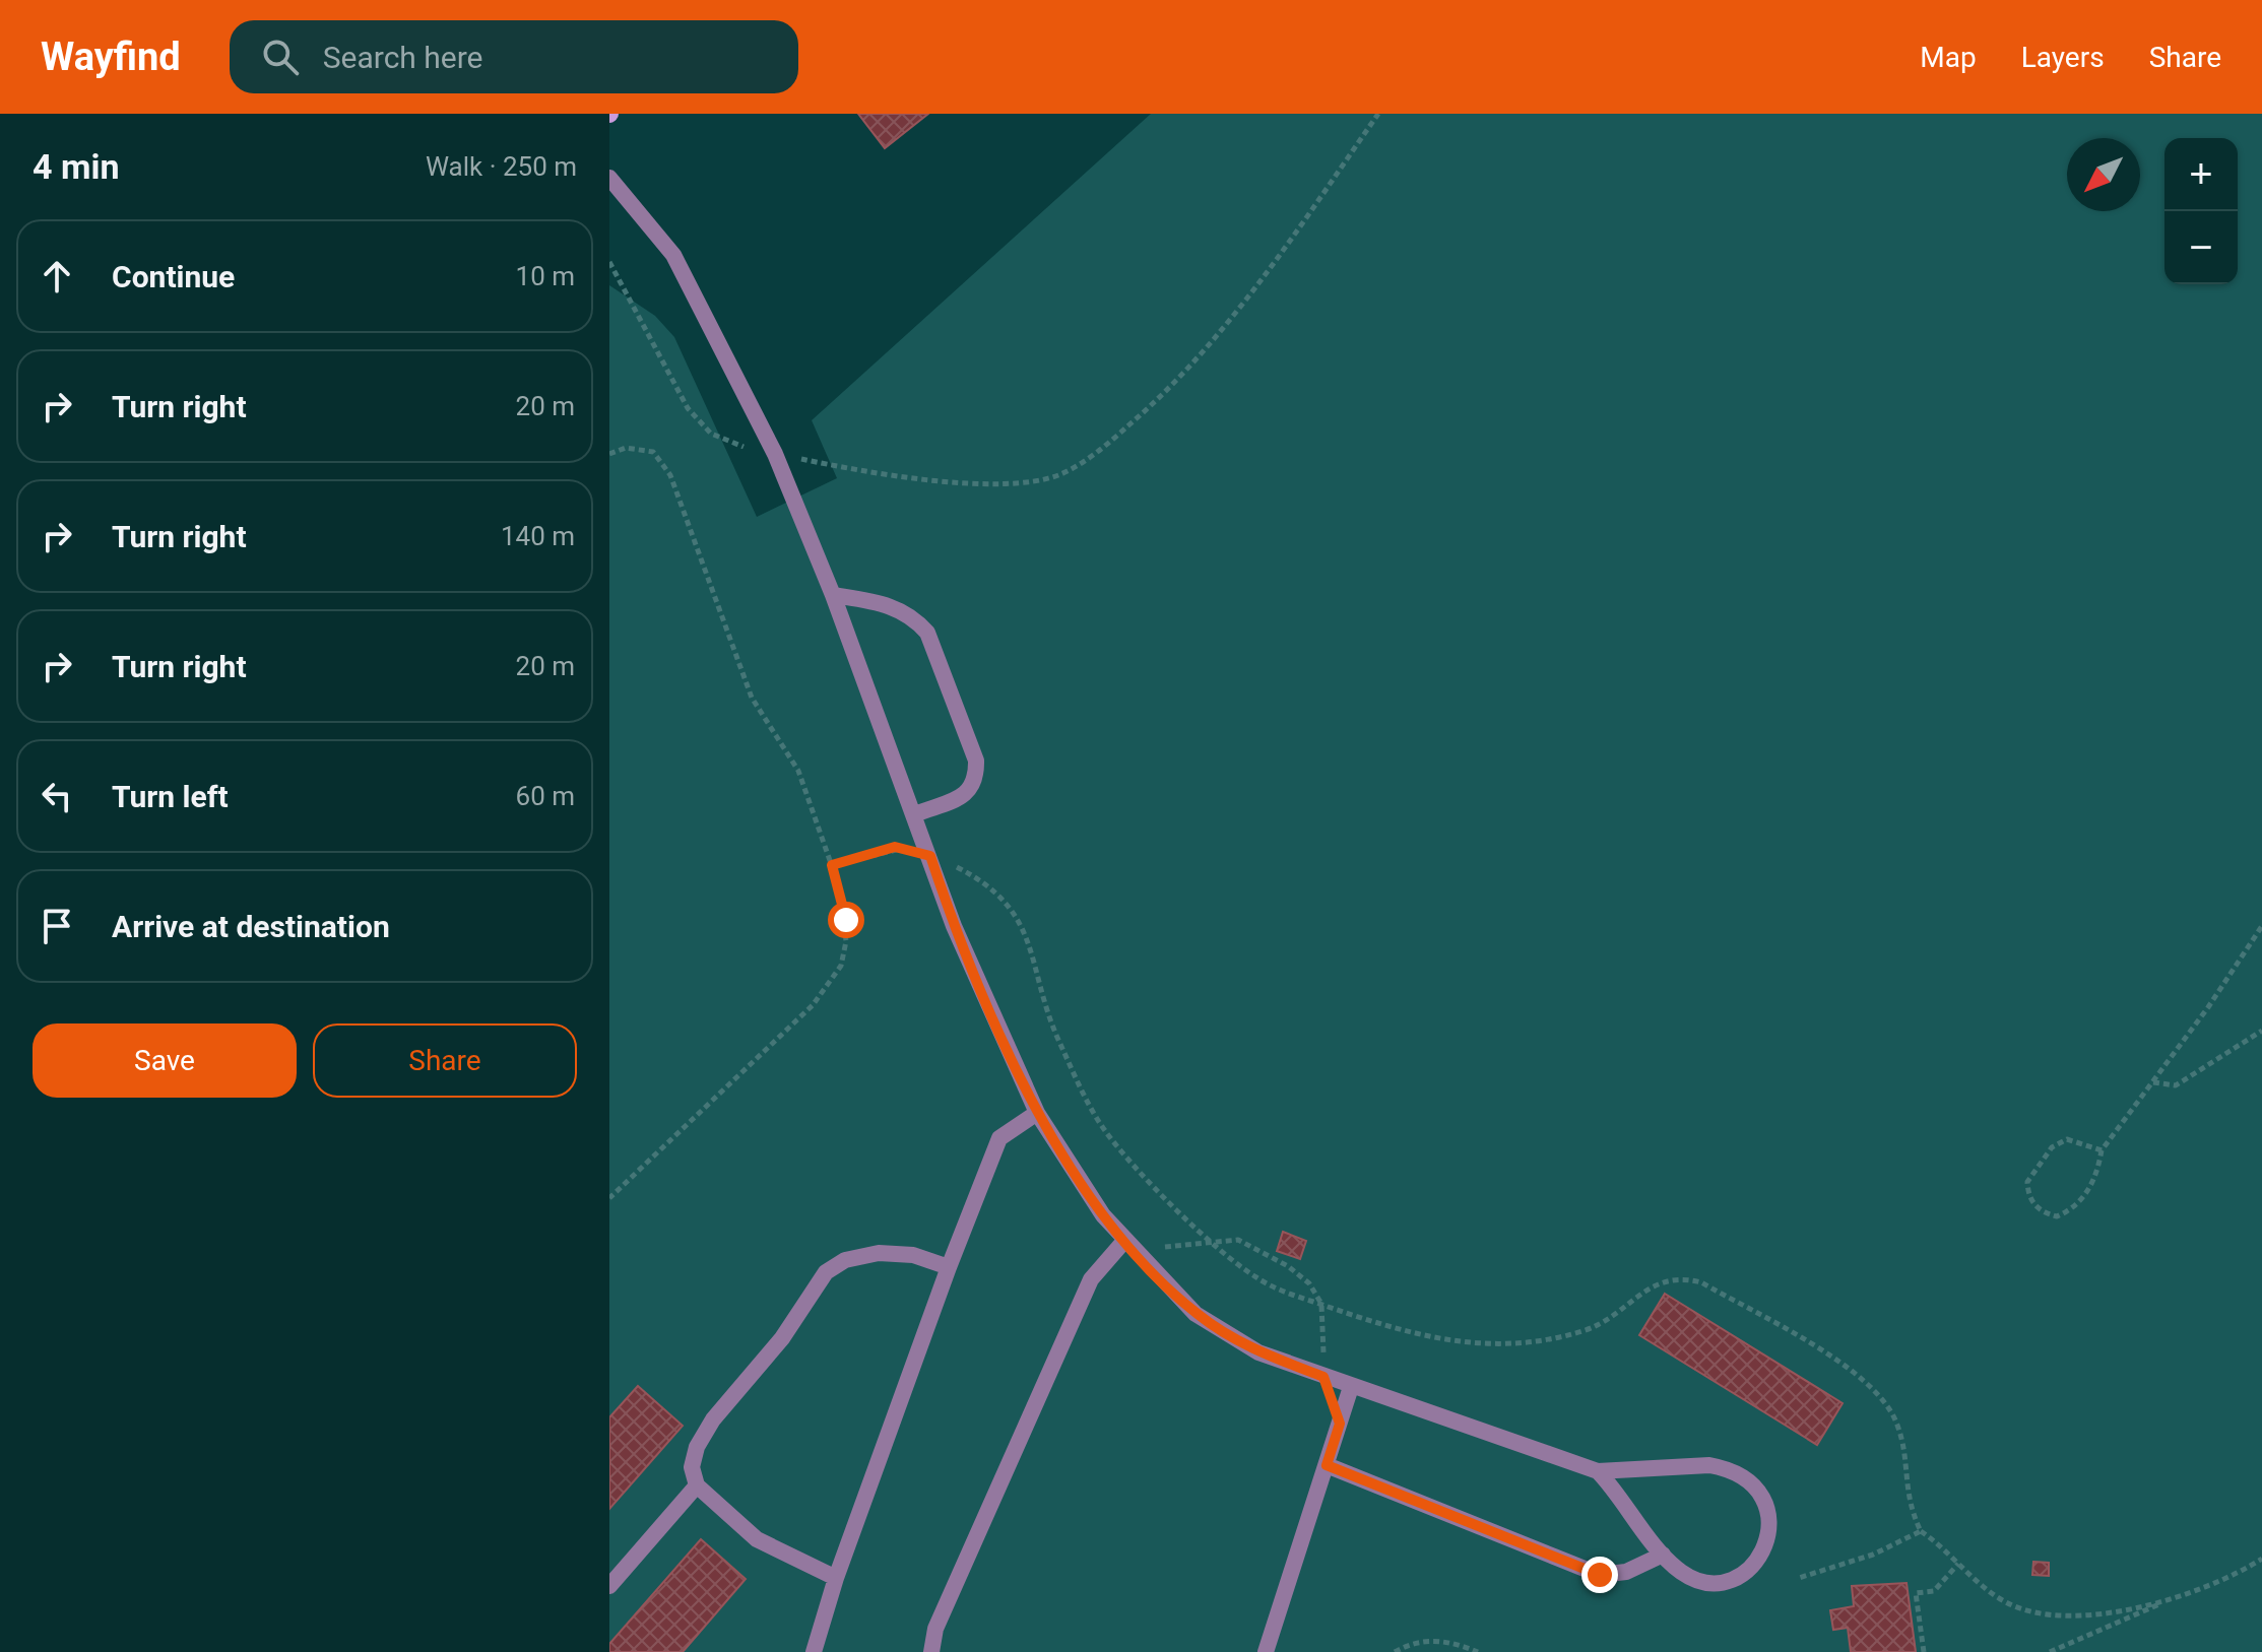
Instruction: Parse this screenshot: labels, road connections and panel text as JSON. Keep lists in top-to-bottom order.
{
  "north": "bottom left",
  "page": {
    "header": "Wayfind",
    "search": "Search here",
    "nav": ["Map", "Layers", "Share"],
    "heading": ["4 min", "Walk · 250 m"],
    "map_buttons": ["+", "−"],
    "list": [
      ["Continue", "10 m"],
      ["Turn right", "20 m"],
      ["Turn right", "140 m"],
      ["Turn right", "20 m"],
      ["Turn left", "60 m"],
      "Arrive at destination"
    ],
    "buttons": ["Save", "Share"]
  }
}
